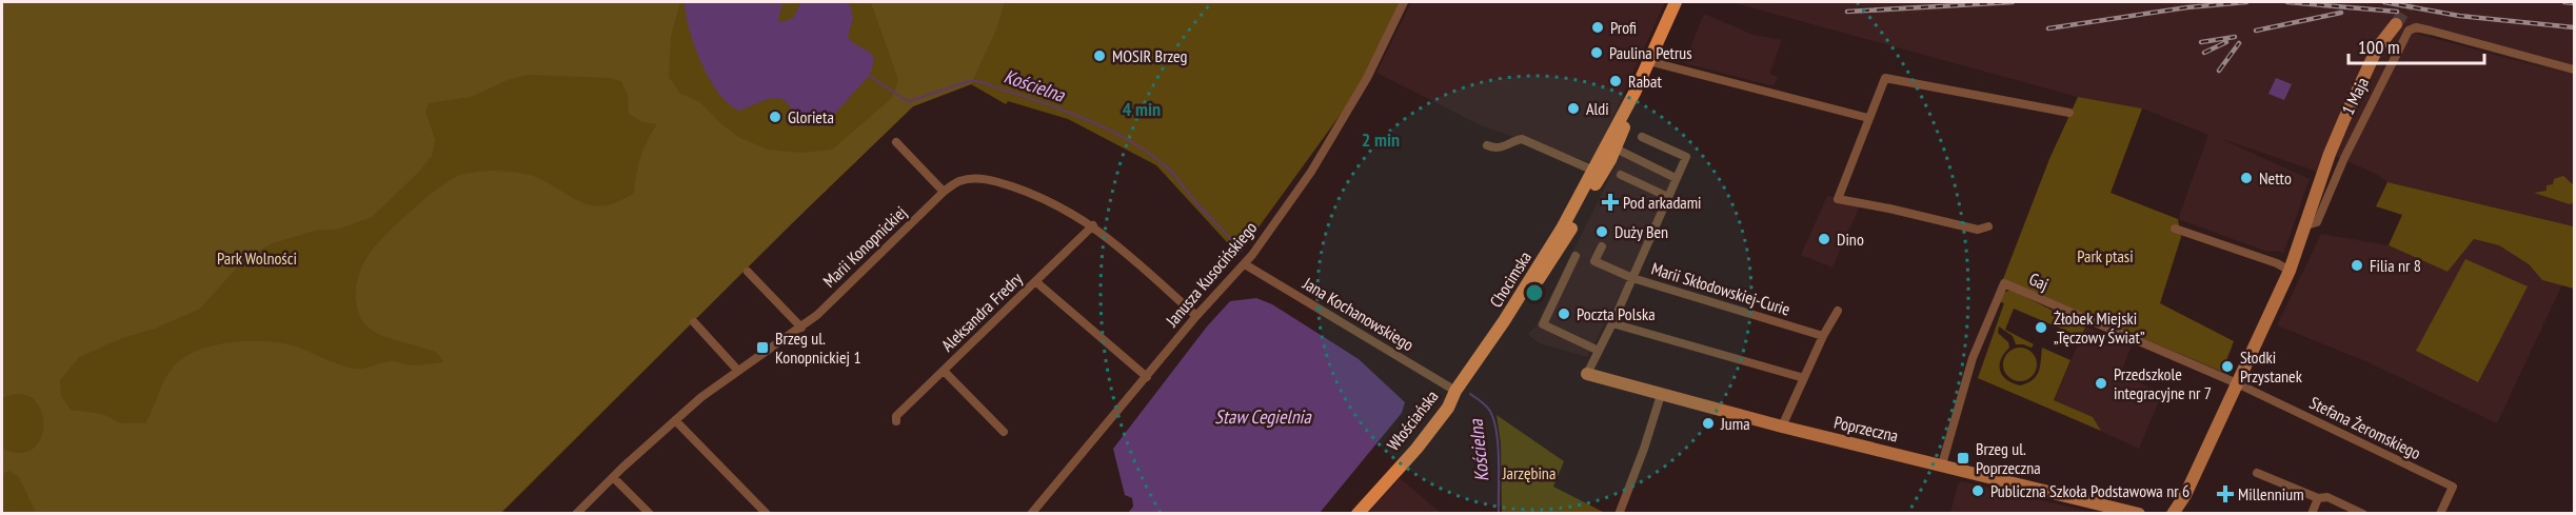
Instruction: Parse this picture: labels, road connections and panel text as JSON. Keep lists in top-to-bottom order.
{
  "streets": {
    "main road": ["Chocimska", "Włościańska"],
    "street": [
      "1 Maja",
      "Marii Konopnickiej",
      "Janusza Kusocińskiego",
      "Gaj",
      "Marii Skłodowskiej-Curie",
      "Aleksandra Fredry",
      "Jana Kochanowskiego",
      "Stefana Żeromskiego",
      "Poprzeczna"
    ]
  },
  "crossings": [
    ["1 Maja", "Gaj"],
    ["1 Maja", "Stefana Żeromskiego"],
    ["Marii Konopnickiej", "Janusza Kusocińskiego"],
    ["Marii Konopnickiej", "Aleksandra Fredry"],
    ["Janusza Kusocińskiego", "Jana Kochanowskiego"],
    ["Chocimska", "Włościańska"],
    ["Gaj", "Stefana Żeromskiego"],
    ["Gaj", "Poprzeczna"],
    ["Jana Kochanowskiego", "Włościańska"]
  ],
  "water": ["Kościelna", "Staw Cegielnia"],
  "parks": ["Park ptasi", "Park Wolności", "Jarzębina"],
  "places": {
    "other": [
      "Profi",
      "Paulina Petrus",
      "MOSIR Brzeg",
      "Rabat",
      "Aldi",
      "Glorieta",
      "Netto",
      "Duży Ben",
      "Dino",
      "Filia nr 8",
      "Poczta Polska",
      "Żłobek Miejski „Tęczowy Świat”",
      "Słodki Przystanek",
      "Przedszkole integracyjne nr 7",
      "Juma",
      "Publiczna Szkoła Podstawowa nr 6"
    ],
    "health": ["Pod arkadami", "Millennium"],
    "transit": ["Brzeg ul. Konopnickiej 1", "Brzeg ul. Poprzeczna"]
  },
  "scale_bar": "100 m",
  "rings": ["4 min", "2 min"]
}
